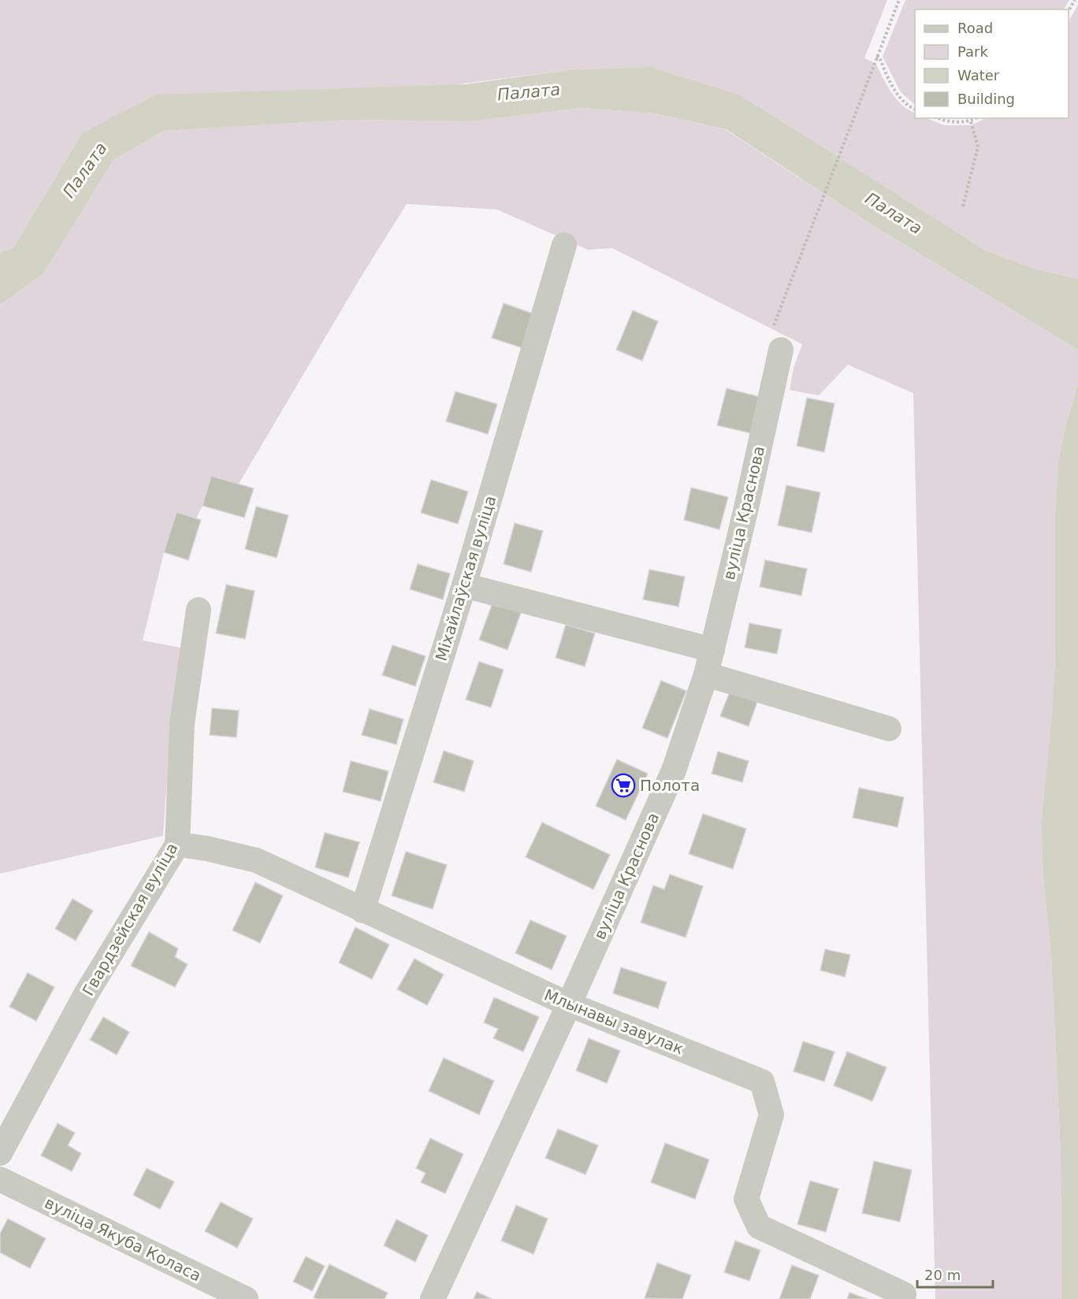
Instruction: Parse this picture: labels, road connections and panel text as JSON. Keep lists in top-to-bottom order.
{
  "streets": {
    "street": [
      "вуліца Краснова",
      "Міхайлаўская вуліца",
      "Гвардзейская вуліца",
      "Млынавы завулак",
      "вуліца Якуба Коласа"
    ]
  },
  "crossings": [
    ["вуліца Краснова", "Млынавы завулак"],
    ["Міхайлаўская вуліца", "Млынавы завулак"],
    ["Гвардзейская вуліца", "Млынавы завулак"]
  ],
  "water": ["Палата"],
  "places": {
    "supermarket": ["Полота"]
  },
  "legend": [
    "Road",
    "Park",
    "Water",
    "Building"
  ],
  "scale_bar": "20 m"
}
